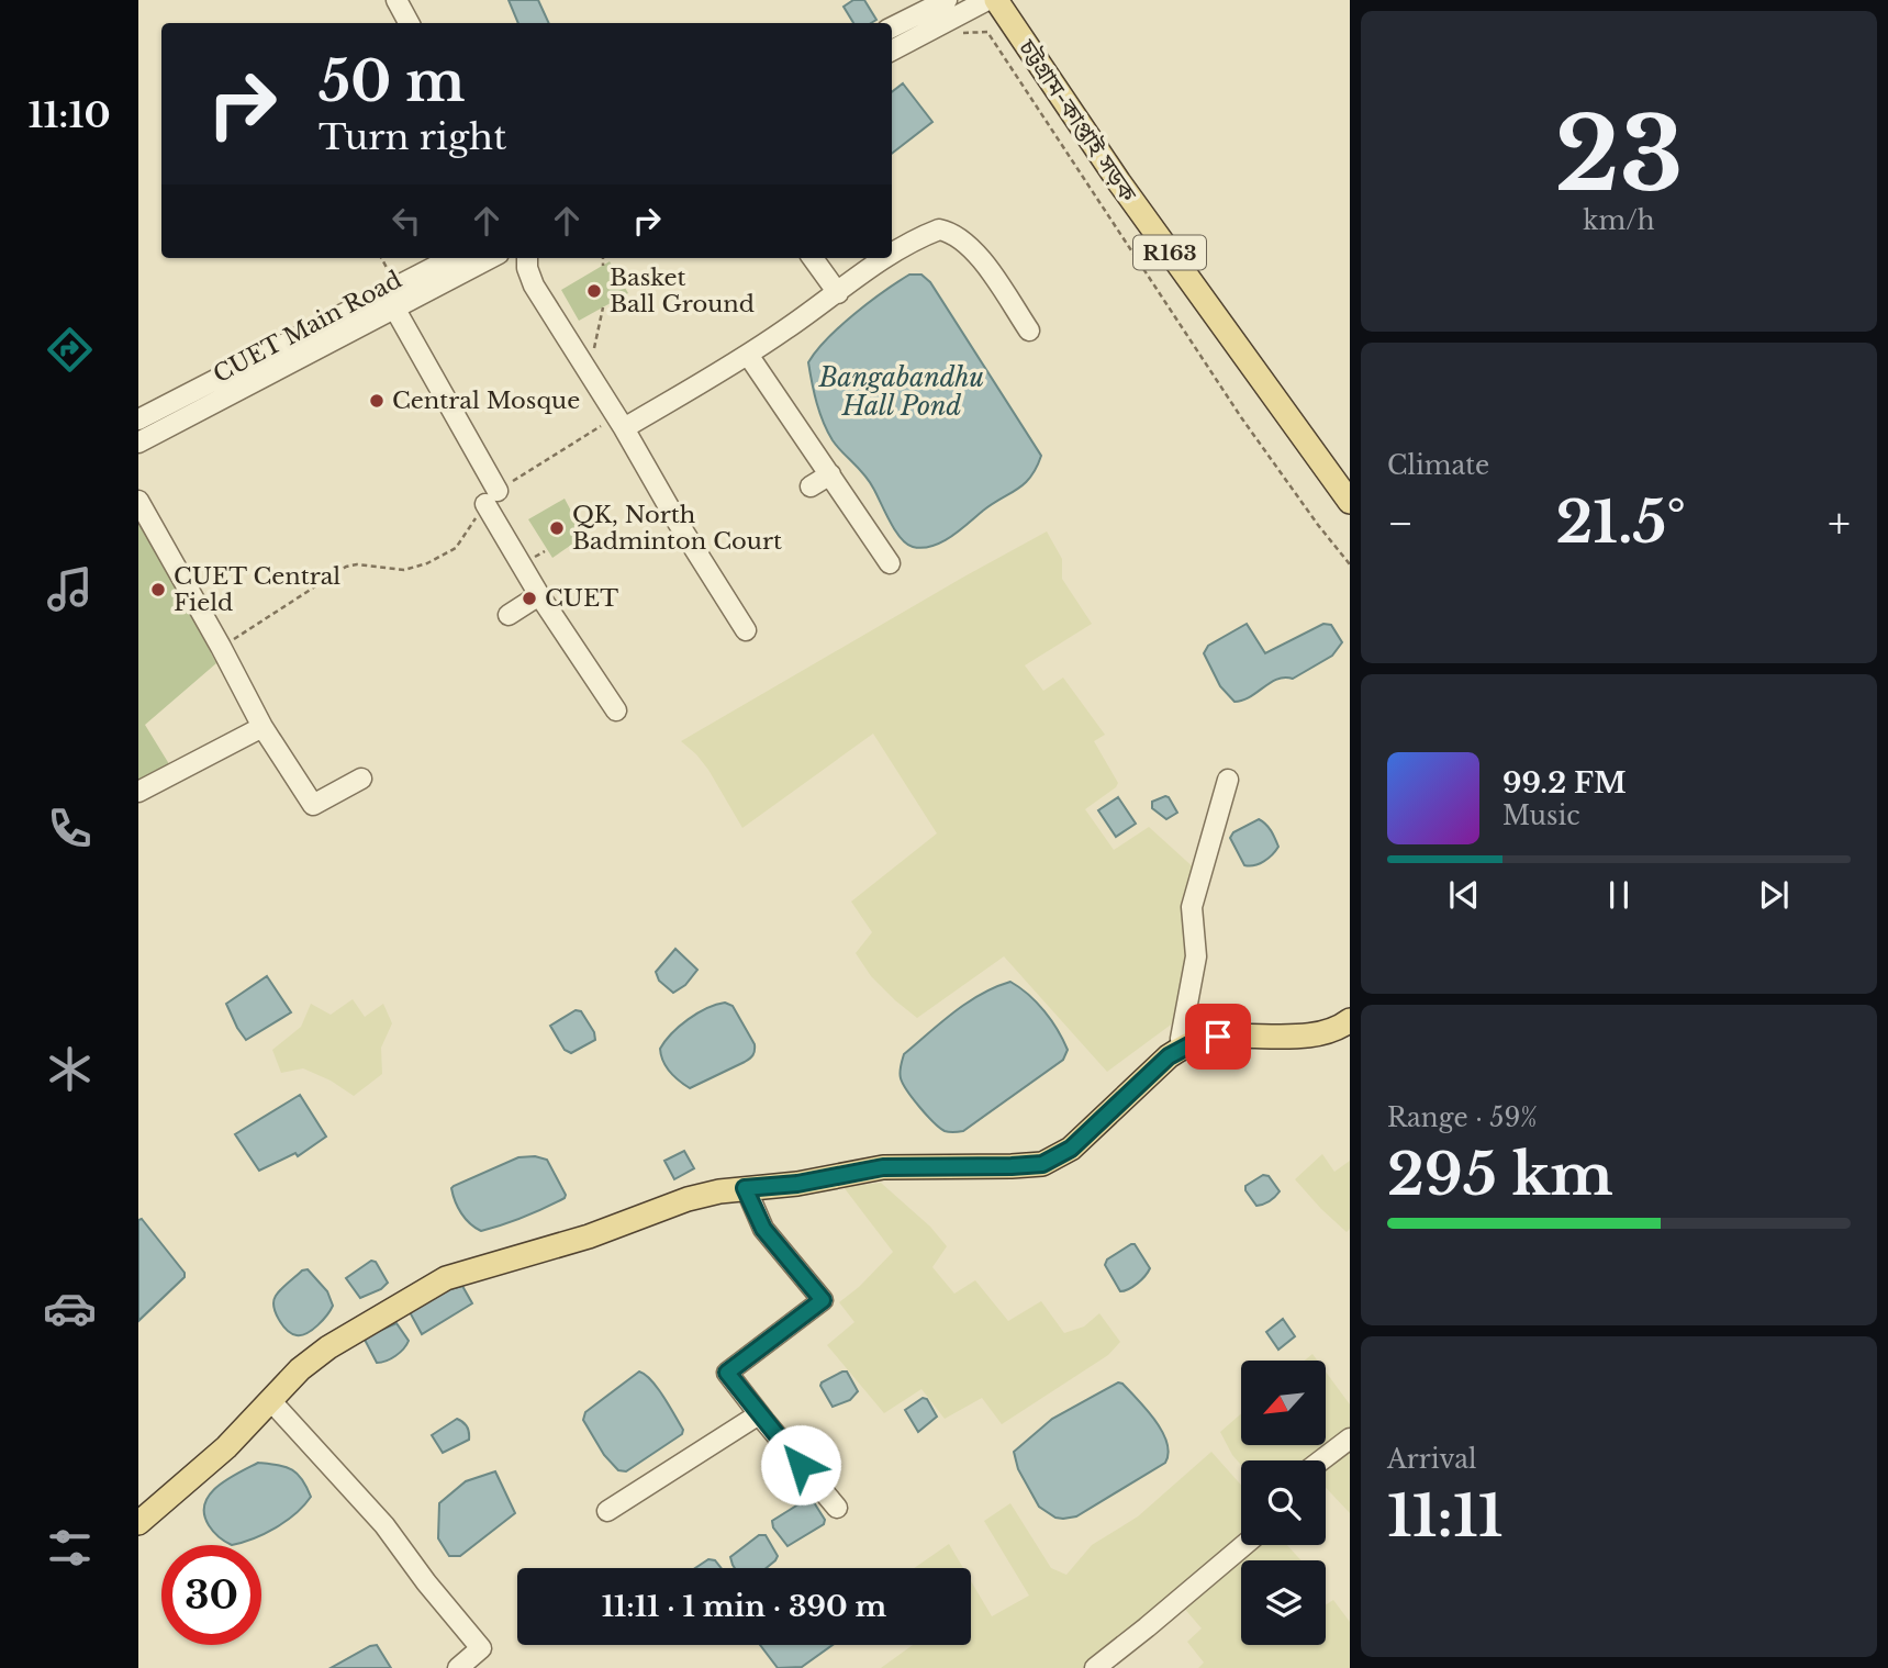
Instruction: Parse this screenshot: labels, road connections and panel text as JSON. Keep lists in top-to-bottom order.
{
  "streets": {
    "main road": ["চট্টগ্রাম-কাপ্তাই সড়ক", "R163"],
    "street": ["CUET Main Road"]
  },
  "water": ["Bangabandhu Hall Pond"],
  "places": [
    "Basket Ball Ground",
    "Central Mosque",
    "QK, North Badminton Court",
    "CUET Central Field",
    "CUET"
  ],
  "north": "bottom left",
  "page": {
    "tabs": "11:10",
    "tile": [
      ["23", "km/h"],
      "Climate",
      ["Range · 59%", "295 km"],
      ["Arrival", "11:11"]
    ],
    "turn": ["50 m", "Turn right"],
    "heat": ["−", "21.5°", "+"],
    "song": ["99.2 FM", "Music"],
    "limit": "30",
    "trip": "11:11 · 1 min · 390 m"
  }
}
